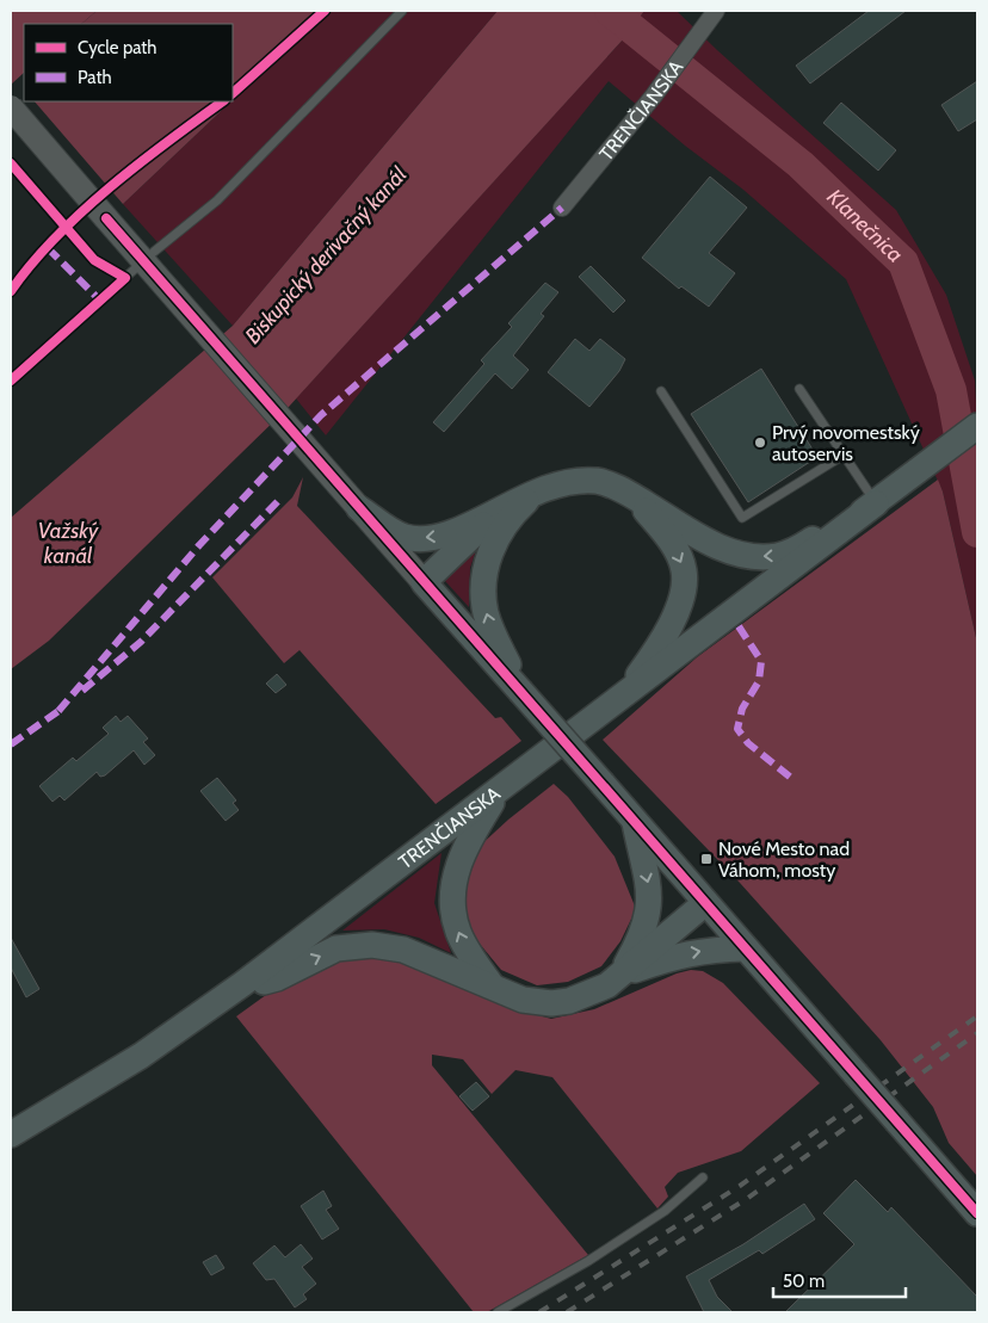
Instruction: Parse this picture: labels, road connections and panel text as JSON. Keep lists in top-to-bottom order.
{
  "streets": {
    "main road": ["TRENČIANSKA"]
  },
  "water": ["Klanečnica", "Biskupický derivačný kanál", "Važský kanál"],
  "places": {
    "other": ["Prvý novomestský autoservis"],
    "transit": ["Nové Mesto nad Váhom, mosty"]
  },
  "legend": ["Cycle path", "Path"],
  "scale_bar": "50 m"
}
